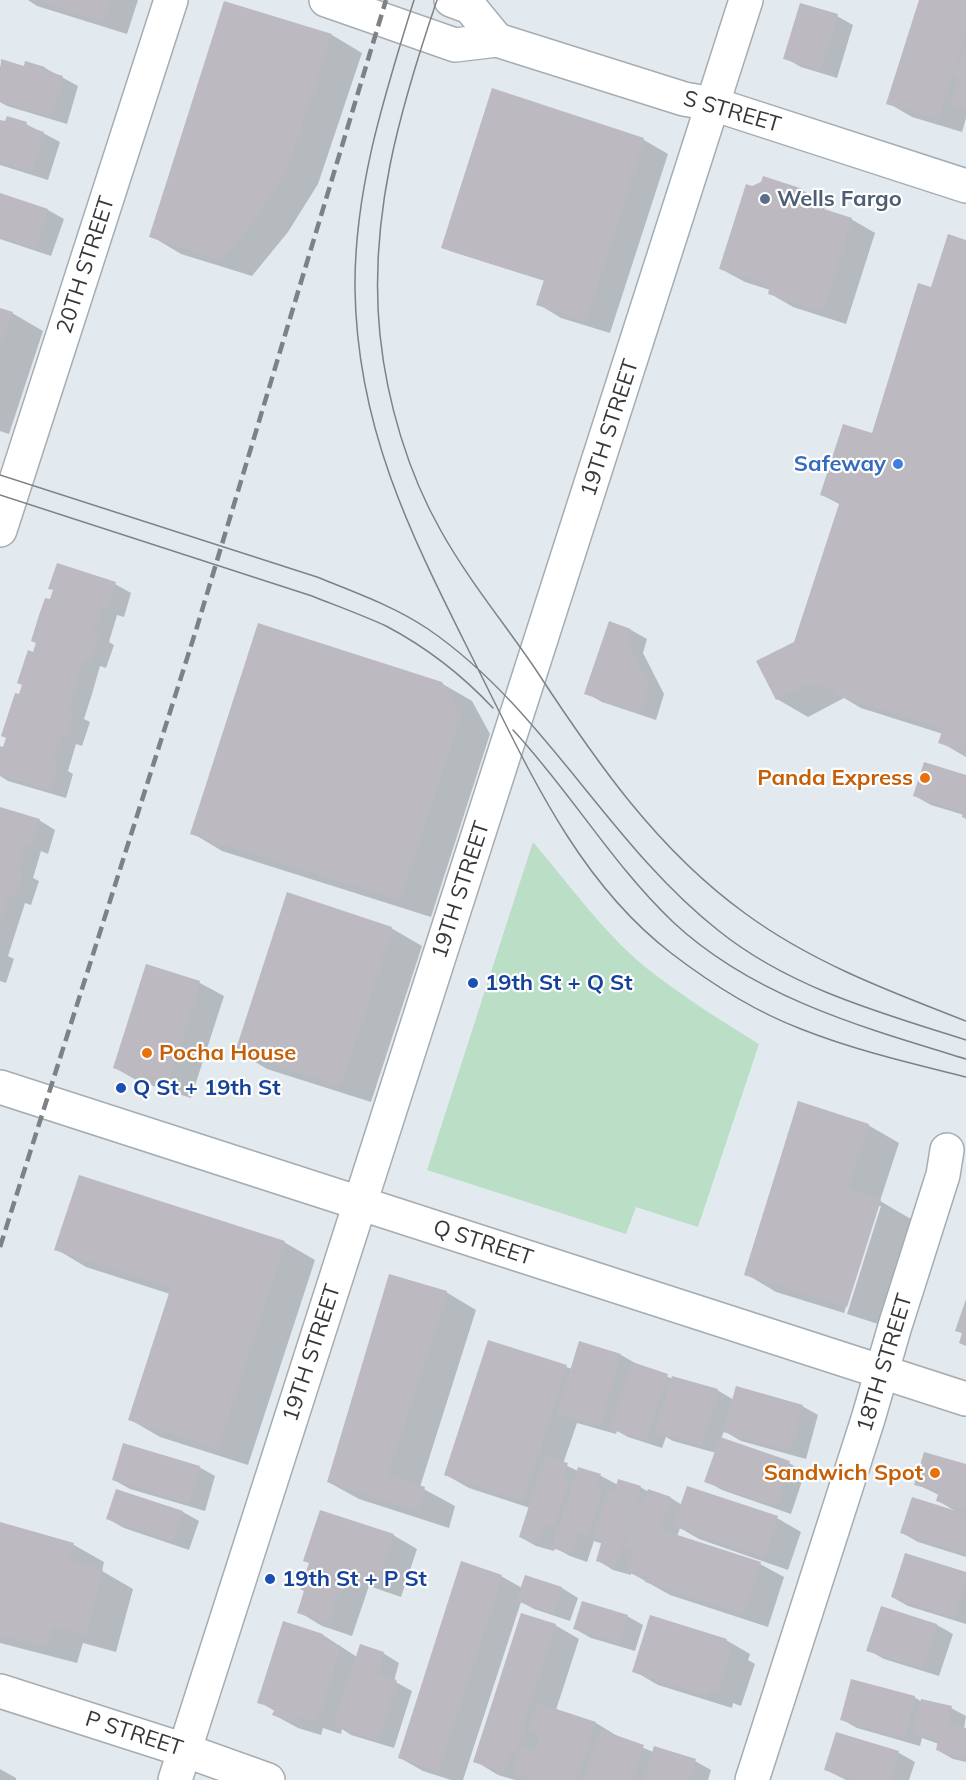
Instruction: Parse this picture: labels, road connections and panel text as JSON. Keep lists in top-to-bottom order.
{
  "streets": {
    "main road": [
      "S STREET",
      "20TH STREET",
      "19TH STREET",
      "Q STREET",
      "18TH STREET",
      "P STREET"
    ]
  },
  "crossings": [
    ["S STREET", "19TH STREET"],
    ["19TH STREET", "Q STREET"],
    ["19TH STREET", "P STREET"],
    ["Q STREET", "18TH STREET"]
  ],
  "places": [
    "Wells Fargo",
    "Safeway",
    "Panda Express",
    "19th St + Q St",
    "Pocha House",
    "Q St + 19th St",
    "Sandwich Spot",
    "19th St + P St"
  ]
}
